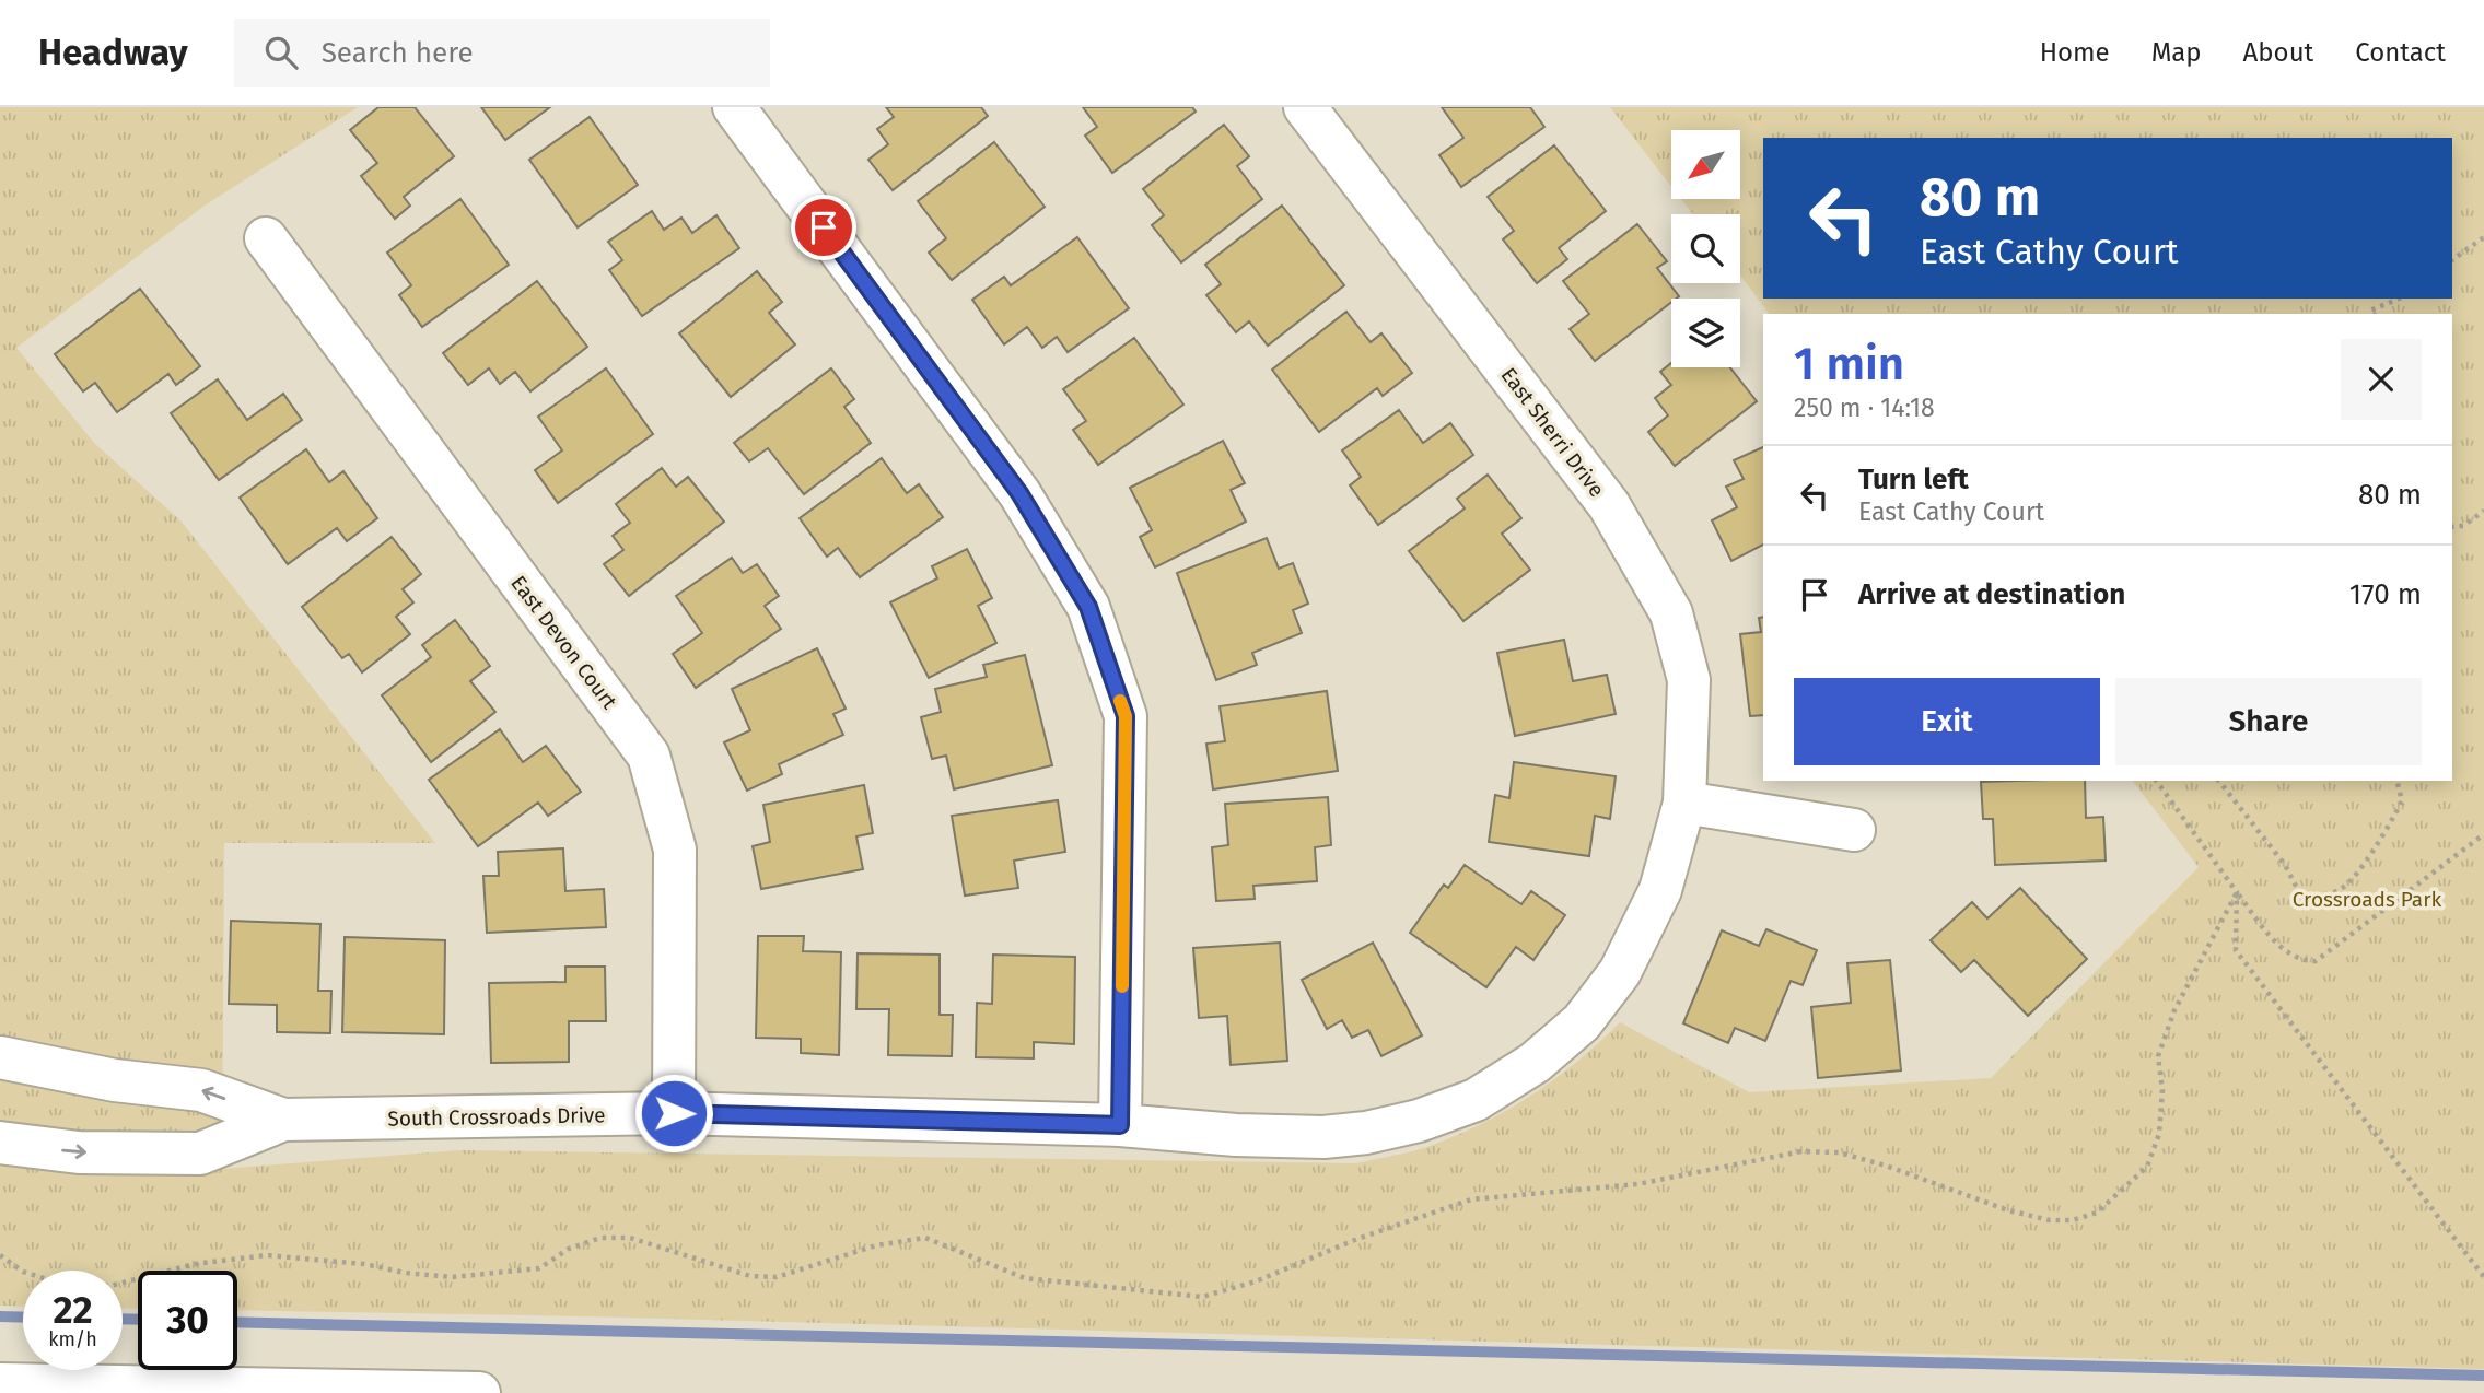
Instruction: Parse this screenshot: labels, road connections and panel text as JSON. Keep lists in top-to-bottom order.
{
  "streets": {
    "street": ["East Sherri Drive", "East Devon Court", "South Crossroads Drive"]
  },
  "crossings": [
    ["East Sherri Drive", "South Crossroads Drive"],
    ["East Devon Court", "South Crossroads Drive"]
  ],
  "parks": ["Crossroads Park"],
  "north": "bottom left",
  "page": {
    "header": "Headway",
    "search": "Search here",
    "nav": [
      "Home",
      "Map",
      "About",
      "Contact"
    ],
    "turn": ["80 m", "East Cathy Court"],
    "heading": ["1 min", "250 m · 14:18"],
    "list": [
      {
        "name": "Turn left",
        "note": "East Cathy Court",
        "value": "80 m"
      },
      {
        "name": "Arrive at destination",
        "value": "170 m"
      }
    ],
    "buttons": ["Exit", "Share"],
    "speed": "22 km/h",
    "limit": "30"
  }
}
